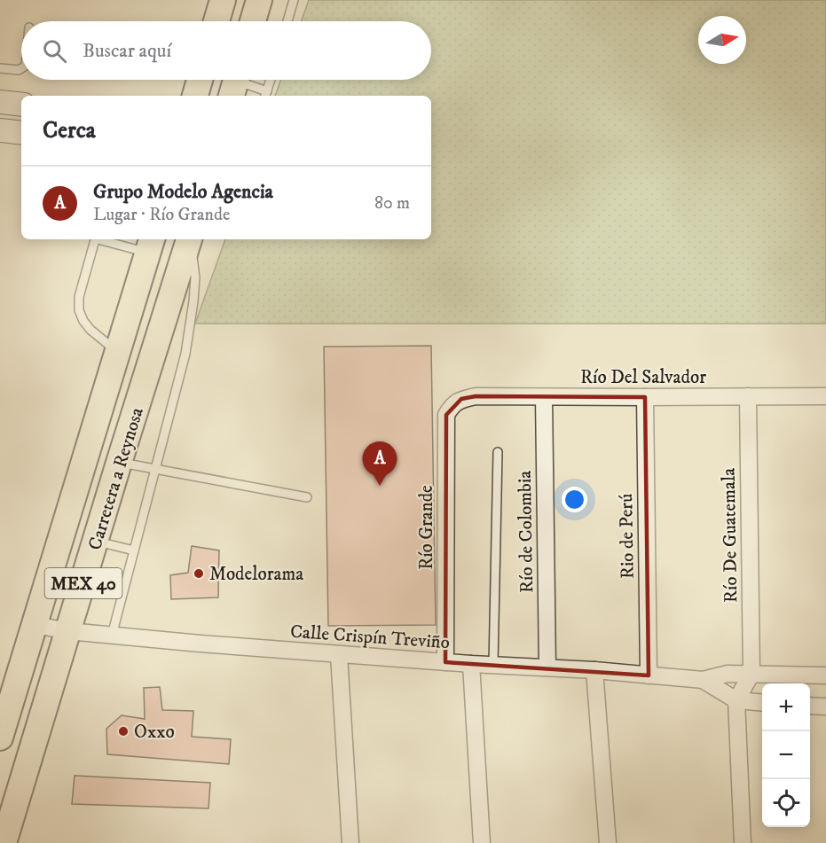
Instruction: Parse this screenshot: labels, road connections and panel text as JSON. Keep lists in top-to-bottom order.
{
  "streets": {
    "main road": ["Carretera a Reynosa", "MEX 40"],
    "street": [
      "Río Del Salvador",
      "Río Grande",
      "Río de Colombia",
      "Río De Guatemala",
      "Rio de Perú",
      "Calle Crispín Treviño"
    ]
  },
  "crossings": [
    ["Río Del Salvador", "Río Grande"],
    ["Río Del Salvador", "Río de Colombia"],
    ["Río Del Salvador", "Río De Guatemala"],
    ["Río Del Salvador", "Rio de Perú"],
    ["Carretera a Reynosa", "Calle Crispín Treviño"],
    ["Río Grande", "Calle Crispín Treviño"],
    ["Río de Colombia", "Calle Crispín Treviño"],
    ["Río De Guatemala", "Calle Crispín Treviño"],
    ["Rio de Perú", "Calle Crispín Treviño"]
  ],
  "places": ["Modelorama", "Oxxo"],
  "north": "right",
  "page": {
    "search": "Buscar aquí",
    "heading": "Cerca",
    "list": [
      {
        "mark": "A",
        "name": "Grupo Modelo Agencia",
        "note": "Lugar · Río Grande",
        "value": "80 m"
      }
    ],
    "pins": "A",
    "map_buttons": ["+", "−"]
  }
}
